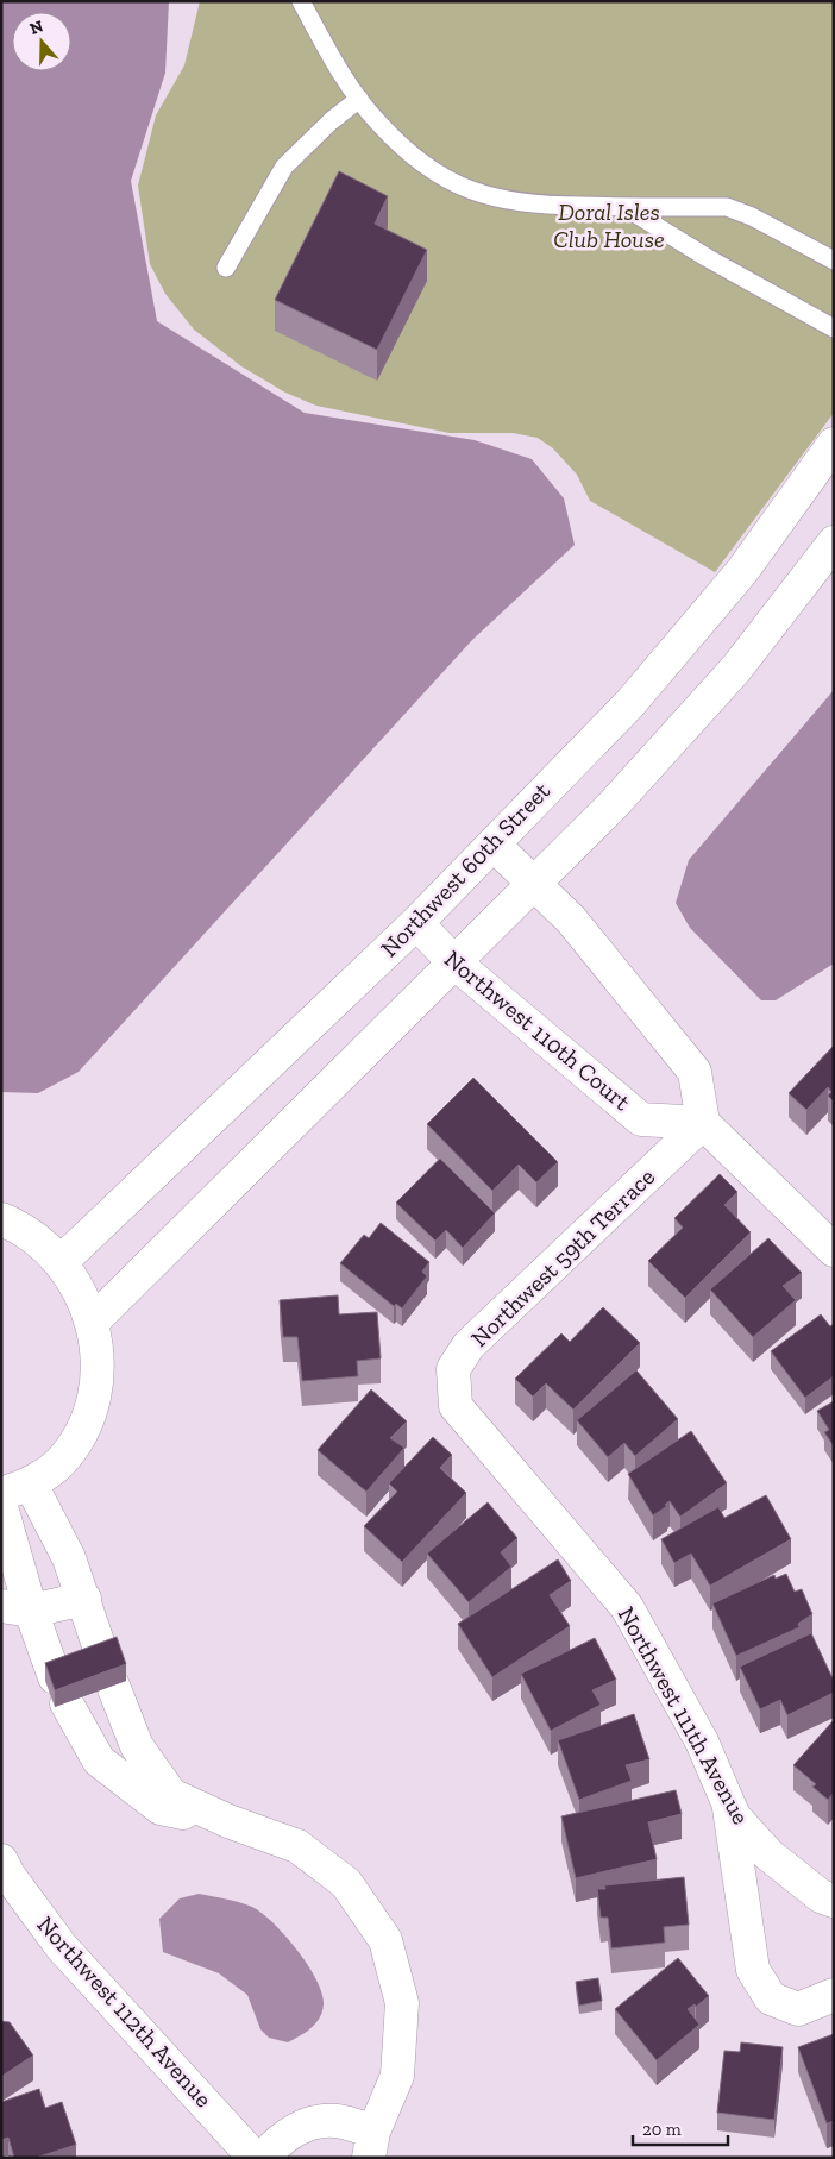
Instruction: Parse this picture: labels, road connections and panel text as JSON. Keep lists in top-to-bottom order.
{
  "streets": {
    "street": [
      "Northwest 60th Street",
      "Northwest 110th Court",
      "Northwest 59th Terrace",
      "Northwest 111th Avenue",
      "Northwest 112th Avenue"
    ]
  },
  "crossings": [
    ["Northwest 60th Street", "Northwest 110th Court"],
    ["Northwest 110th Court", "Northwest 59th Terrace"],
    ["Northwest 59th Terrace", "Northwest 111th Avenue"]
  ],
  "parks": ["Doral Isles Club House"],
  "scale_bar": "20 m",
  "north": "top"
}
